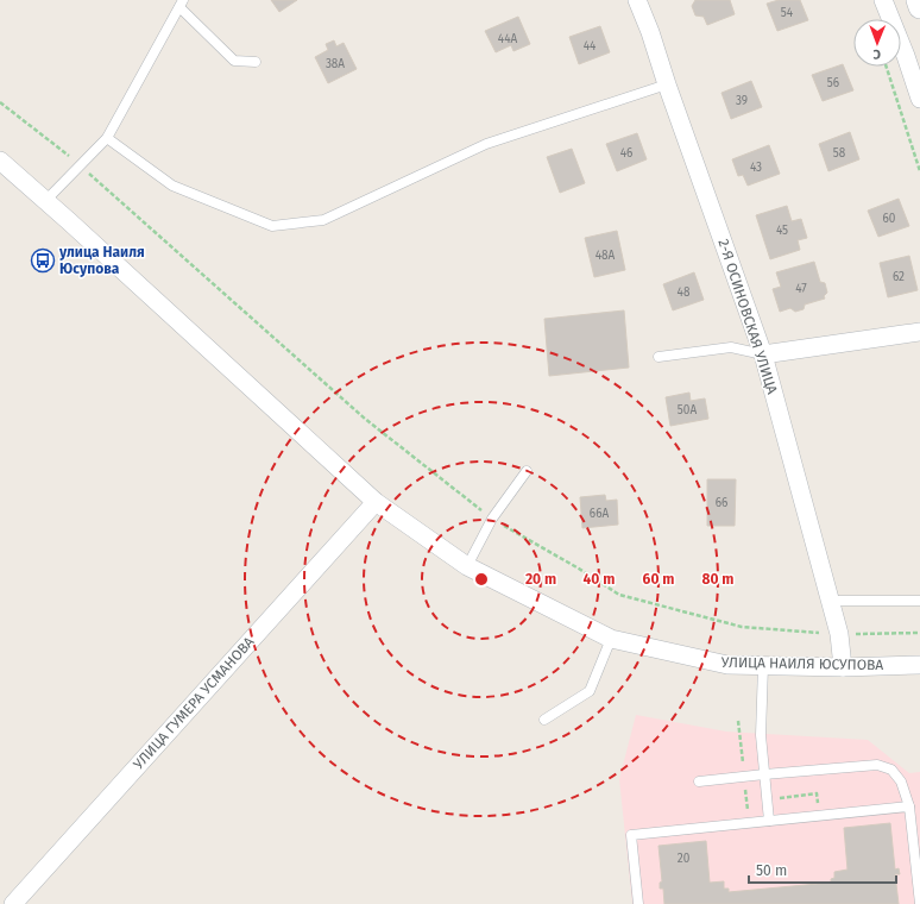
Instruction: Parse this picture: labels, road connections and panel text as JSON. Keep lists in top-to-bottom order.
{
  "streets": {
    "street": ["2-Я ОСИНОВСКАЯ УЛИЦА", "УЛИЦА НАИЛЯ ЮСУПОВА", "УЛИЦА ГУМЕРА УСМАНОВА"]
  },
  "crossings": [
    ["2-Я ОСИНОВСКАЯ УЛИЦА", "УЛИЦА НАИЛЯ ЮСУПОВА"],
    ["УЛИЦА НАИЛЯ ЮСУПОВА", "УЛИЦА ГУМЕРА УСМАНОВА"]
  ],
  "places": {
    "bus stop": ["улица Наиля Юсупова"]
  },
  "house_numbers": [
    "54",
    "44А",
    "44",
    "38А",
    "56",
    "39",
    "46",
    "58",
    "43",
    "60",
    "45",
    "48А",
    "62",
    "47",
    "48",
    "50А",
    "66",
    "66А",
    "20"
  ],
  "scale_bar": "50 m",
  "north": "bottom",
  "rings": [
    "20 m",
    "40 m",
    "60 m",
    "80 m"
  ]
}
